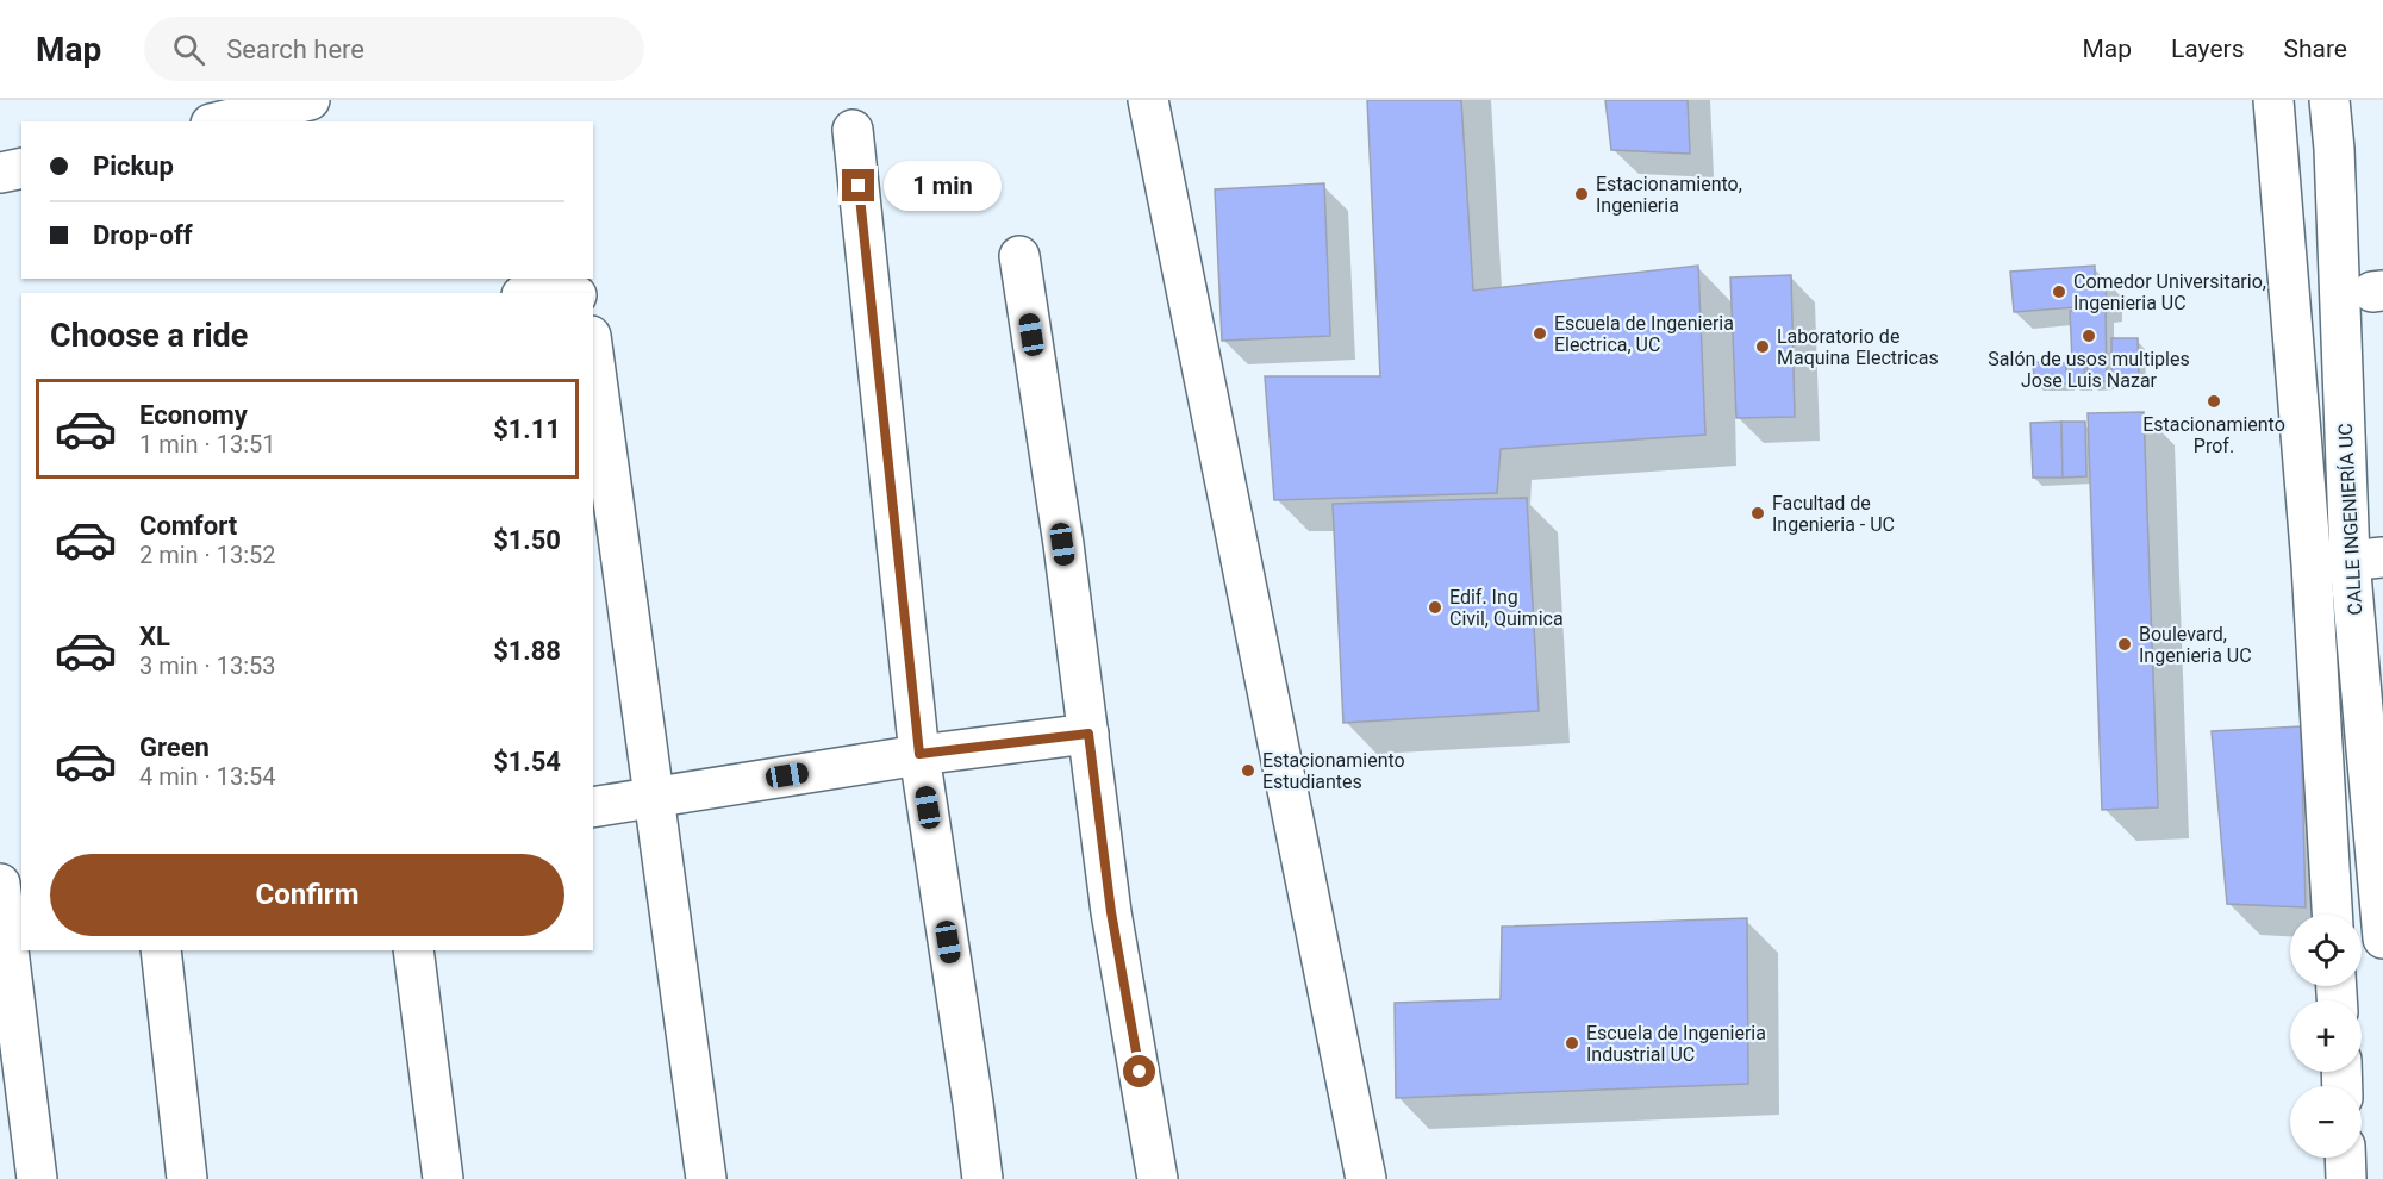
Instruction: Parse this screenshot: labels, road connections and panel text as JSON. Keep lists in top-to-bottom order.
{
  "streets": {
    "street": ["CALLE INGENIERÍA UC"]
  },
  "places": [
    "Estacionamiento, Ingenieria",
    "Comedor Universitario, Ingenieria UC",
    "Escuela de Ingenieria Electrica, UC",
    "Salón de usos multiples Jose Luis Nazar",
    "Laboratorio de Maquina Electricas",
    "Estacionamiento Prof.",
    "Facultad de Ingenieria - UC",
    "Edif. Ing Civil, Quimica",
    "Boulevard, Ingenieria UC",
    "Estacionamiento Estudiantes",
    "Escuela de Ingenieria Industrial UC"
  ],
  "page": {
    "header": "Map",
    "search": "Search here",
    "nav": ["Map", "Layers", "Share"],
    "banner": ["Pickup", "Drop-off"],
    "bubble": "1 min",
    "heading": "Choose a ride",
    "list": [
      {
        "name": "Economy",
        "note": "1 min · 13:51",
        "value": "$1.11"
      },
      {
        "name": "Comfort",
        "note": "2 min · 13:52",
        "value": "$1.50"
      },
      {
        "name": "XL",
        "note": "3 min · 13:53",
        "value": "$1.88"
      },
      {
        "name": "Green",
        "note": "4 min · 13:54",
        "value": "$1.54"
      }
    ],
    "buttons": "Confirm",
    "map_buttons": ["+", "−"]
  }
}
